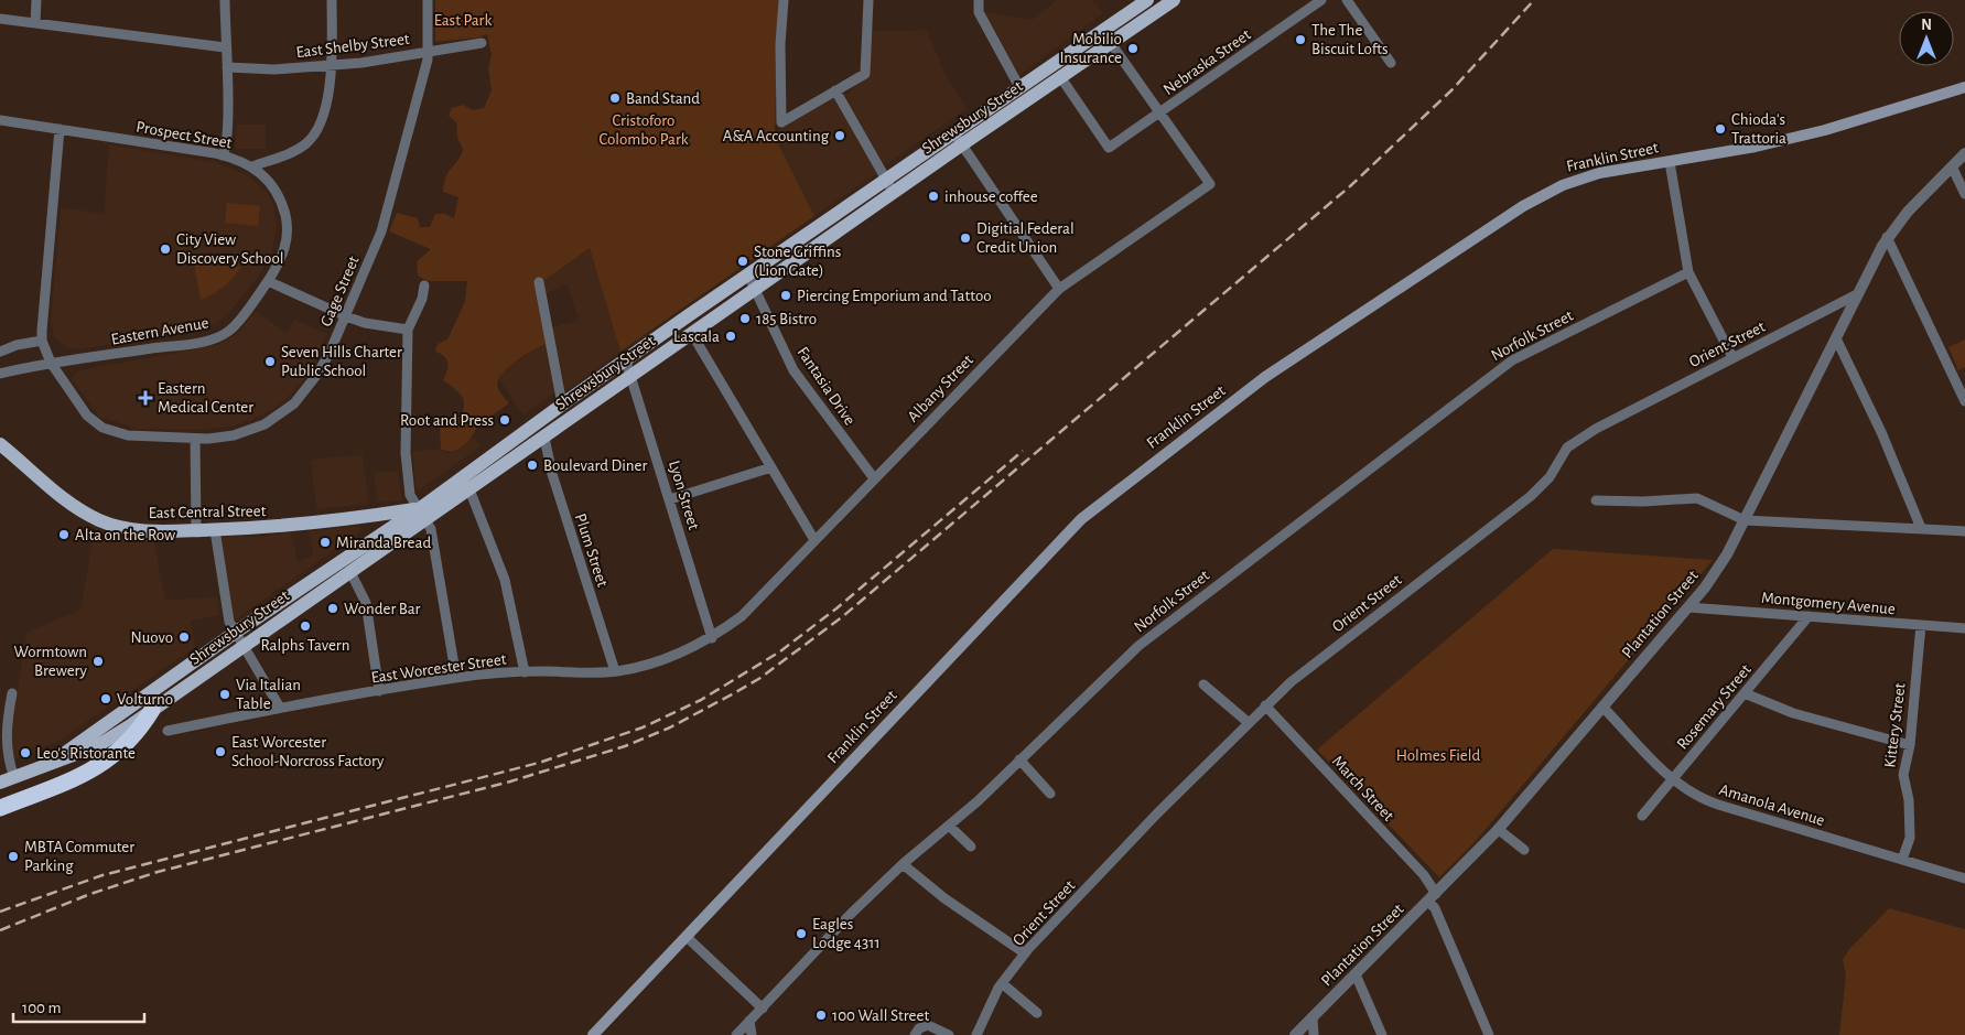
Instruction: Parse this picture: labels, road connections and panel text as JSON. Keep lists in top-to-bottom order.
{
  "streets": {
    "main road": ["Shrewsbury Street", "Franklin Street", "East Central Street"],
    "street": [
      "East Shelby Street",
      "Nebraska Street",
      "Prospect Street",
      "Gage Street",
      "Eastern Avenue",
      "Norfolk Street",
      "Orient Street",
      "Fantasia Drive",
      "Albany Street",
      "Lyon Street",
      "Plum Street",
      "Montgomery Avenue",
      "Plantation Street",
      "East Worcester Street",
      "Rosemary Street",
      "Kittery Street",
      "March Street",
      "Amanola Avenue"
    ]
  },
  "crossings": [
    ["East Shelby Street", "Gage Street"],
    ["Nebraska Street", "Shrewsbury Street"],
    ["Nebraska Street", "Albany Street"],
    ["Shrewsbury Street", "Fantasia Drive"],
    ["Shrewsbury Street", "Lyon Street"],
    ["Shrewsbury Street", "East Central Street"],
    ["Shrewsbury Street", "Plum Street"],
    ["Prospect Street", "Eastern Avenue"],
    ["Gage Street", "Eastern Avenue"],
    ["Orient Street", "Plantation Street"],
    ["Orient Street", "March Street"],
    ["Fantasia Drive", "Albany Street"],
    ["Albany Street", "Lyon Street"],
    ["Albany Street", "East Worcester Street"],
    ["Lyon Street", "East Worcester Street"],
    ["Plum Street", "East Worcester Street"],
    ["Montgomery Avenue", "Plantation Street"],
    ["Montgomery Avenue", "Rosemary Street"],
    ["Montgomery Avenue", "Kittery Street"],
    ["Plantation Street", "March Street"],
    ["Plantation Street", "Amanola Avenue"],
    ["Rosemary Street", "Amanola Avenue"],
    ["Kittery Street", "Amanola Avenue"]
  ],
  "parks": ["East Park", "Cristoforo Colombo Park", "Holmes Field"],
  "places": {
    "other": [
      "The The Biscuit Lofts",
      "Mobilio Insurance",
      "Band Stand",
      "Chioda's Trattoria",
      "A&A Accounting",
      "inhouse coffee",
      "Digitial Federal Credit Union",
      "City View Discovery School",
      "Stone Griffins (Lion Gate)",
      "Piercing Emporium and Tattoo",
      "185 Bistro",
      "Lascala",
      "Seven Hills Charter Public School",
      "Root and Press",
      "Boulevard Diner",
      "Alta on the Row",
      "Miranda Bread",
      "Wonder Bar",
      "Ralphs Tavern",
      "Nuovo",
      "Wormtown Brewery",
      "Via Italian Table",
      "Volturno",
      "East Worcester School-Norcross Factory",
      "Leo's Ristorante",
      "MBTA Commuter Parking",
      "Eagles Lodge 4311",
      "100 Wall Street"
    ],
    "health": ["Eastern Medical Center"]
  },
  "scale_bar": "100 m",
  "north": "top"
}
